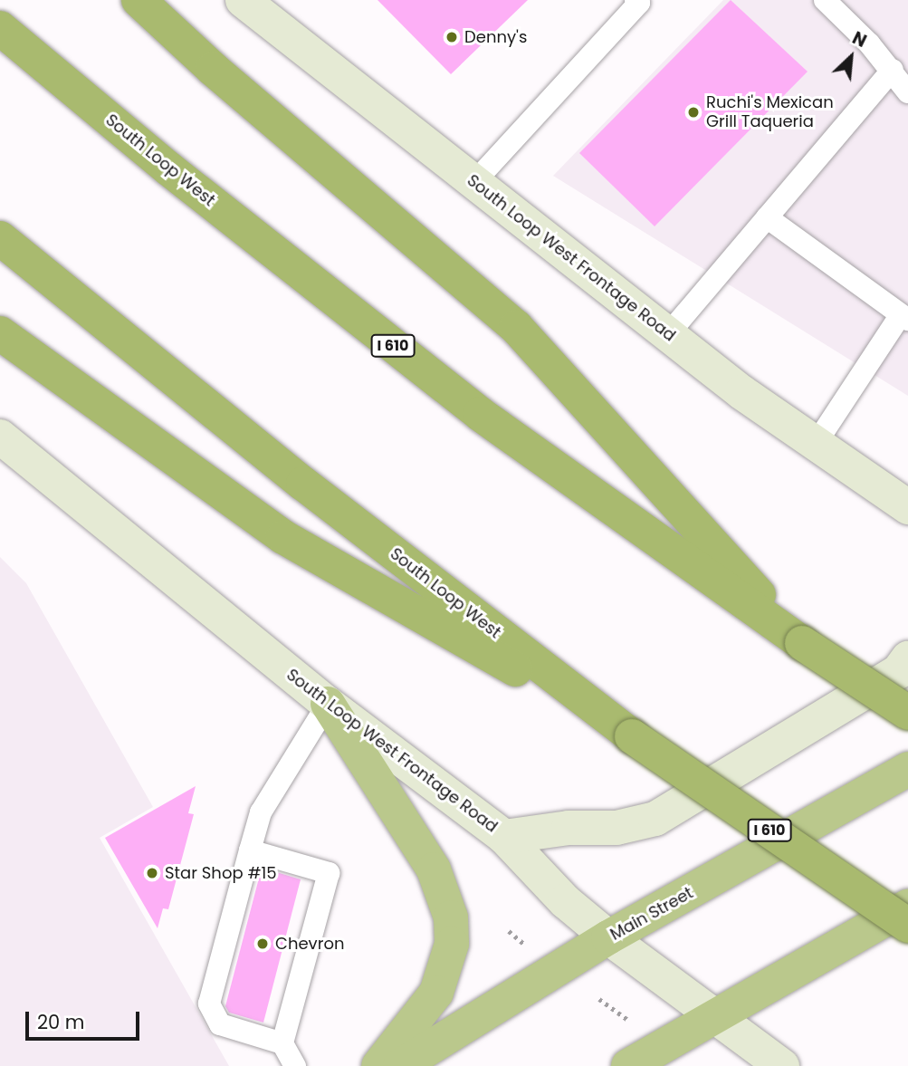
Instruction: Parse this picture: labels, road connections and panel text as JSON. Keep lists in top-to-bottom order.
{
  "streets": {
    "highway": ["South Loop West", "I 610", "Main Street"],
    "main road": ["South Loop West Frontage Road"]
  },
  "crossings": [
    ["South Loop West Frontage Road", "Main Street"]
  ],
  "places": [
    "Denny's",
    "Ruchi's Mexican Grill Taqueria",
    "Star Shop #15",
    "Chevron"
  ],
  "scale_bar": "20 m",
  "north": "top right"
}
